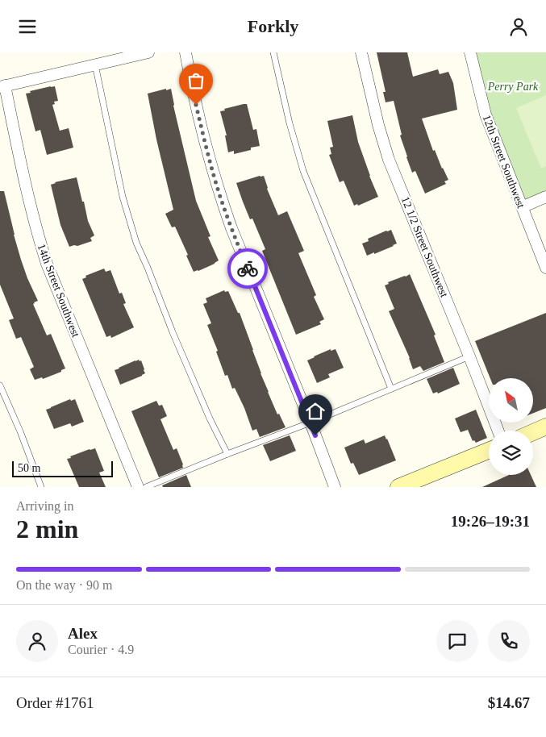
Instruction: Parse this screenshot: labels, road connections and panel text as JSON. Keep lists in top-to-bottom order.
{
  "streets": {
    "street": ["12th Street Southwest", "12 1/2 Street Southwest", "14th Street Southwest"]
  },
  "parks": ["Perry Park"],
  "scale_bar": "50 m",
  "north": "top left",
  "page": {
    "header": "Forkly",
    "scale": "50 m",
    "heading": ["2 min", "Arriving in", "19:26–19:31"],
    "panel": [
      "Alex",
      "Courier · 4.9",
      "Order #1761",
      "$14.67"
    ],
    "bar": "On the way · 90 m"
  }
}
